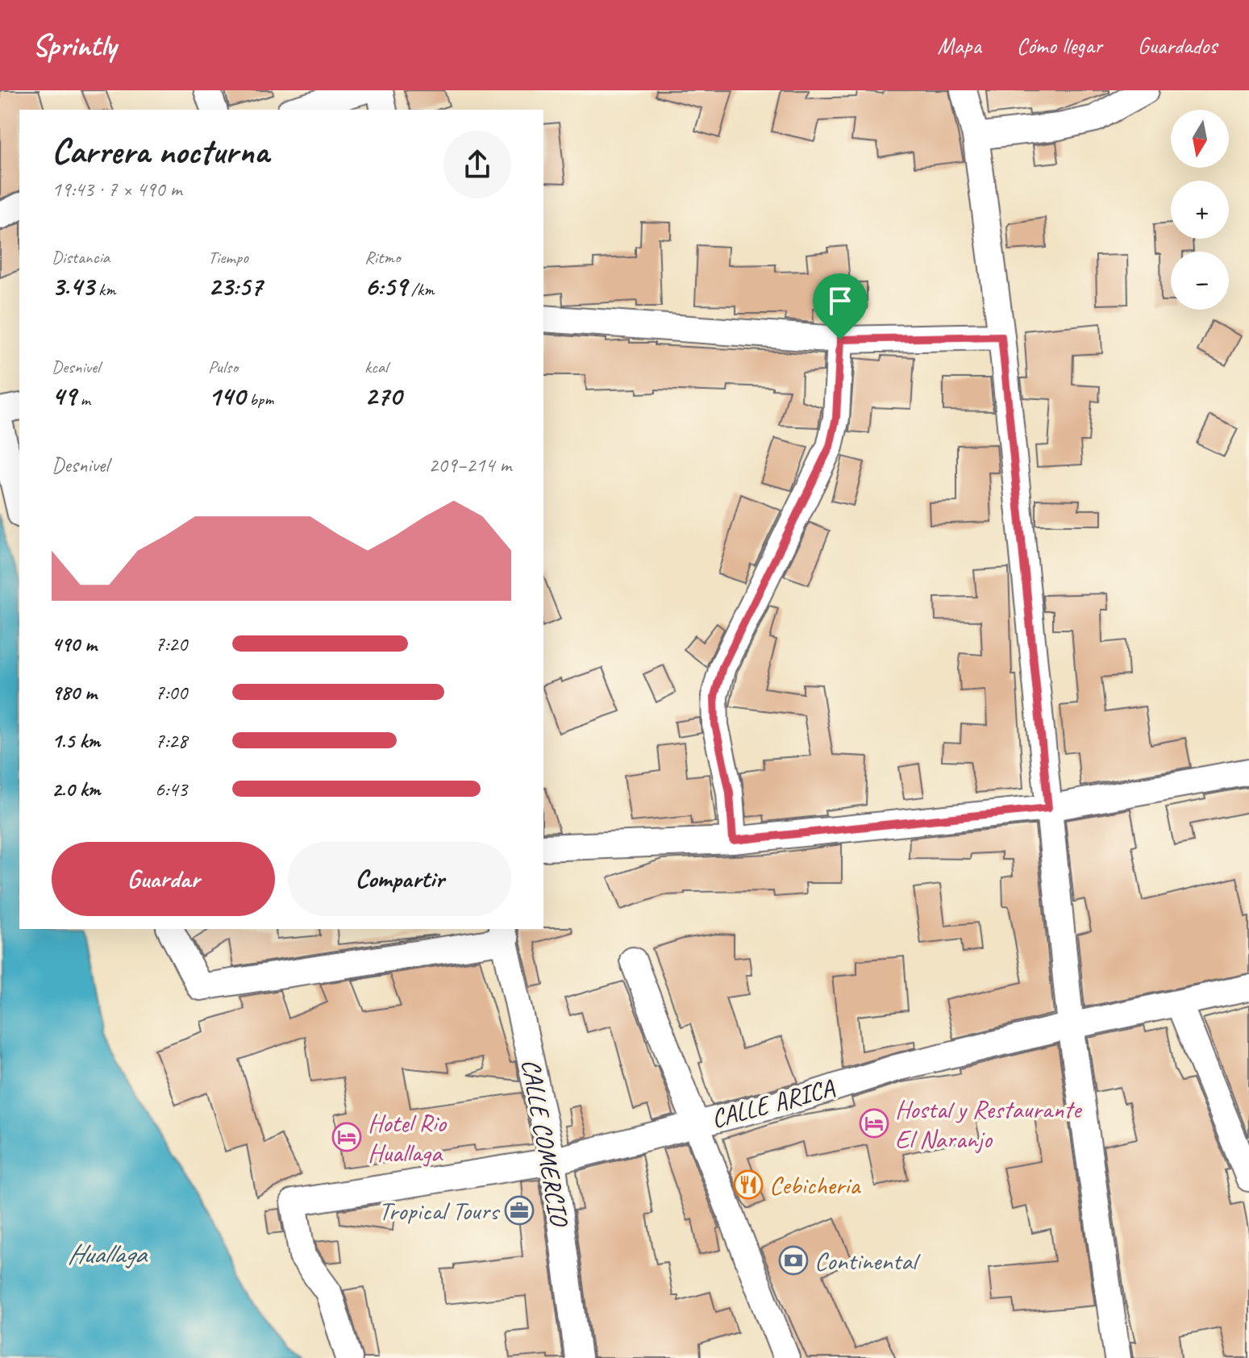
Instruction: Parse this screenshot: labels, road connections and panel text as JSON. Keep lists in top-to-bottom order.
{
  "streets": {
    "street": ["CALLE ARICA", "CALLE COMERCIO"]
  },
  "crossings": [
    ["CALLE ARICA", "CALLE COMERCIO"]
  ],
  "water": ["Huallaga"],
  "places": {
    "hotel": ["Hostal y Restaurante El Naranjo", "Hotel Rio Huallaga"],
    "restaurant": ["Cebicheria"],
    "office": ["Tropical Tours"],
    "bank": ["Continental"]
  },
  "north": "bottom",
  "page": {
    "header": "Sprintly",
    "nav": ["Mapa", "Cómo llegar", "Guardados"],
    "map_buttons": ["+", "−"],
    "heading": ["Carrera nocturna", "19:43 · 7 × 490 m"],
    "stats": [
      ["Distancia", "3.43 km"],
      ["Tiempo", "23:57"],
      ["Ritmo", "6:59 /km"],
      ["Desnivel", "49 m"],
      ["Pulso", "140 bpm"],
      ["kcal", "270"]
    ],
    "chart": ["Desnivel", "209–214 m"],
    "list": [
      {
        "name": "490 m",
        "note": "7:20"
      },
      {
        "name": "980 m",
        "note": "7:00"
      },
      {
        "name": "1.5 km",
        "note": "7:28"
      },
      {
        "name": "2.0 km",
        "note": "6:43"
      }
    ],
    "buttons": ["Guardar", "Compartir"]
  }
}
